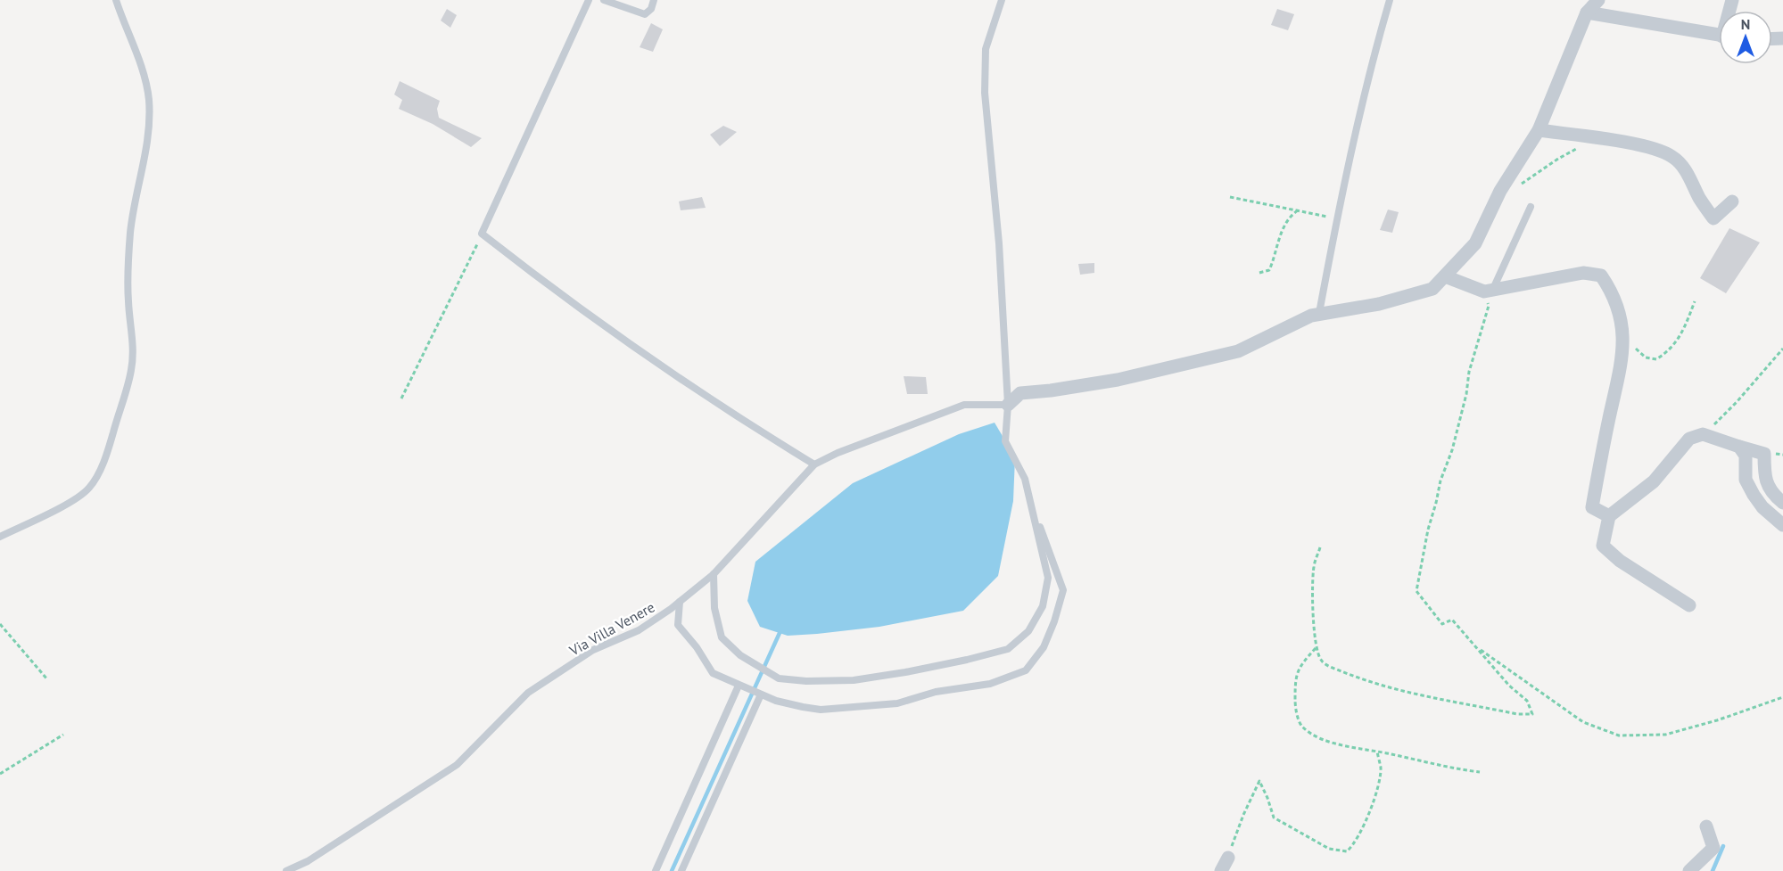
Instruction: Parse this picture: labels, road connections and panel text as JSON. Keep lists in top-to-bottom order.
{
  "streets": {
    "lane": ["Via Villa Venere"]
  },
  "north": "top"
}
